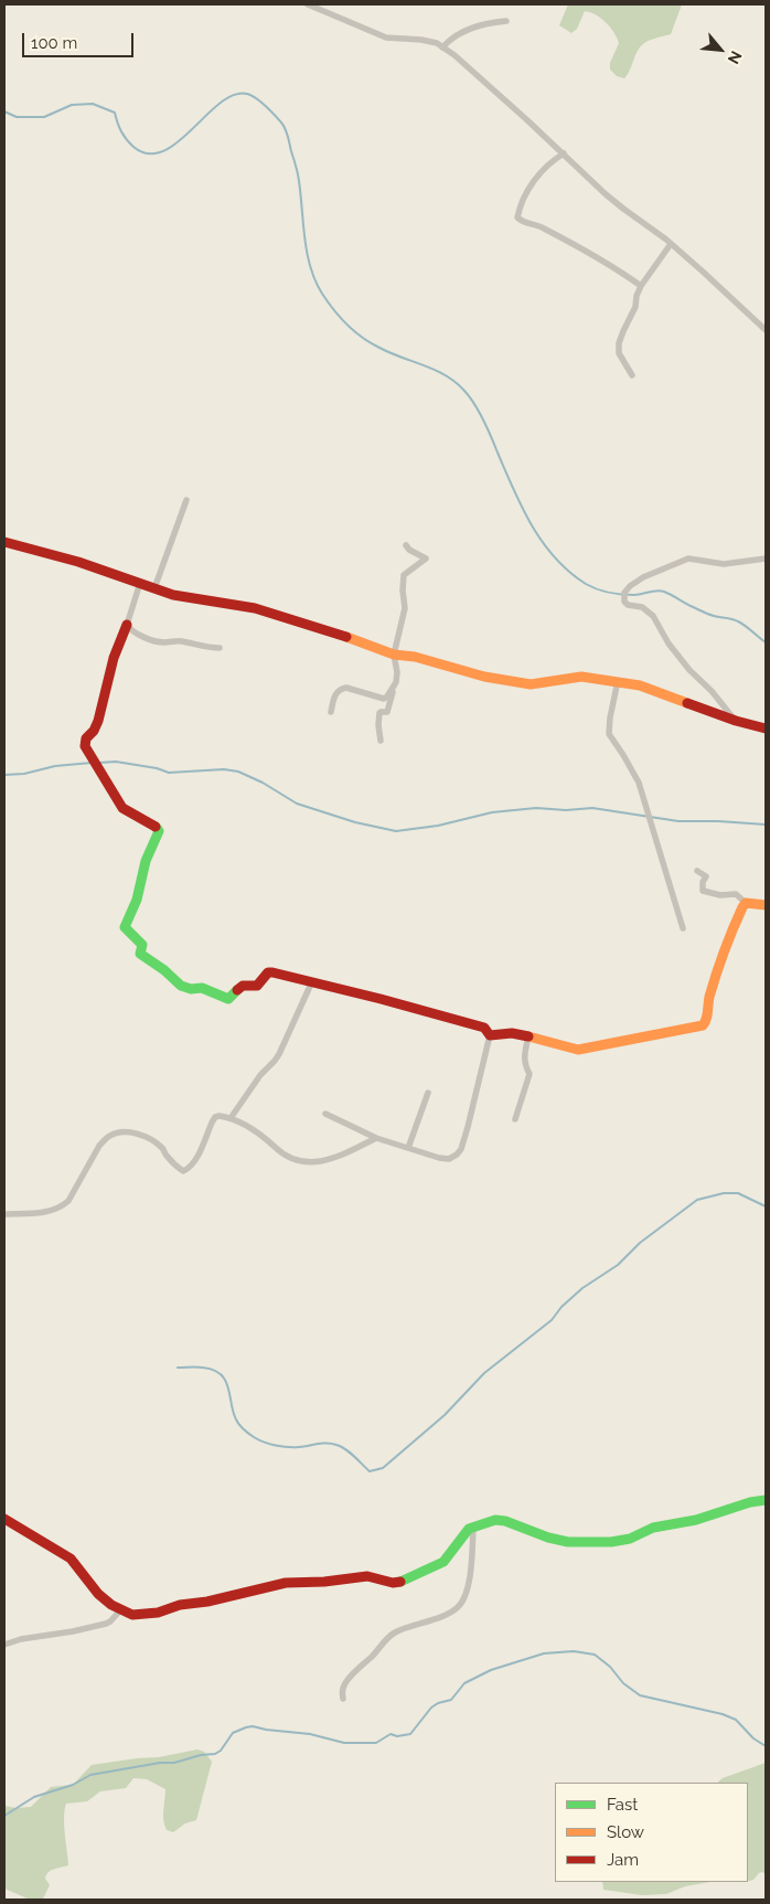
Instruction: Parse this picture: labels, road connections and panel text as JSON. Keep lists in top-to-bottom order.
{
  "legend": ["Fast", "Slow", "Jam"],
  "scale_bar": "100 m",
  "north": "bottom right"
}
